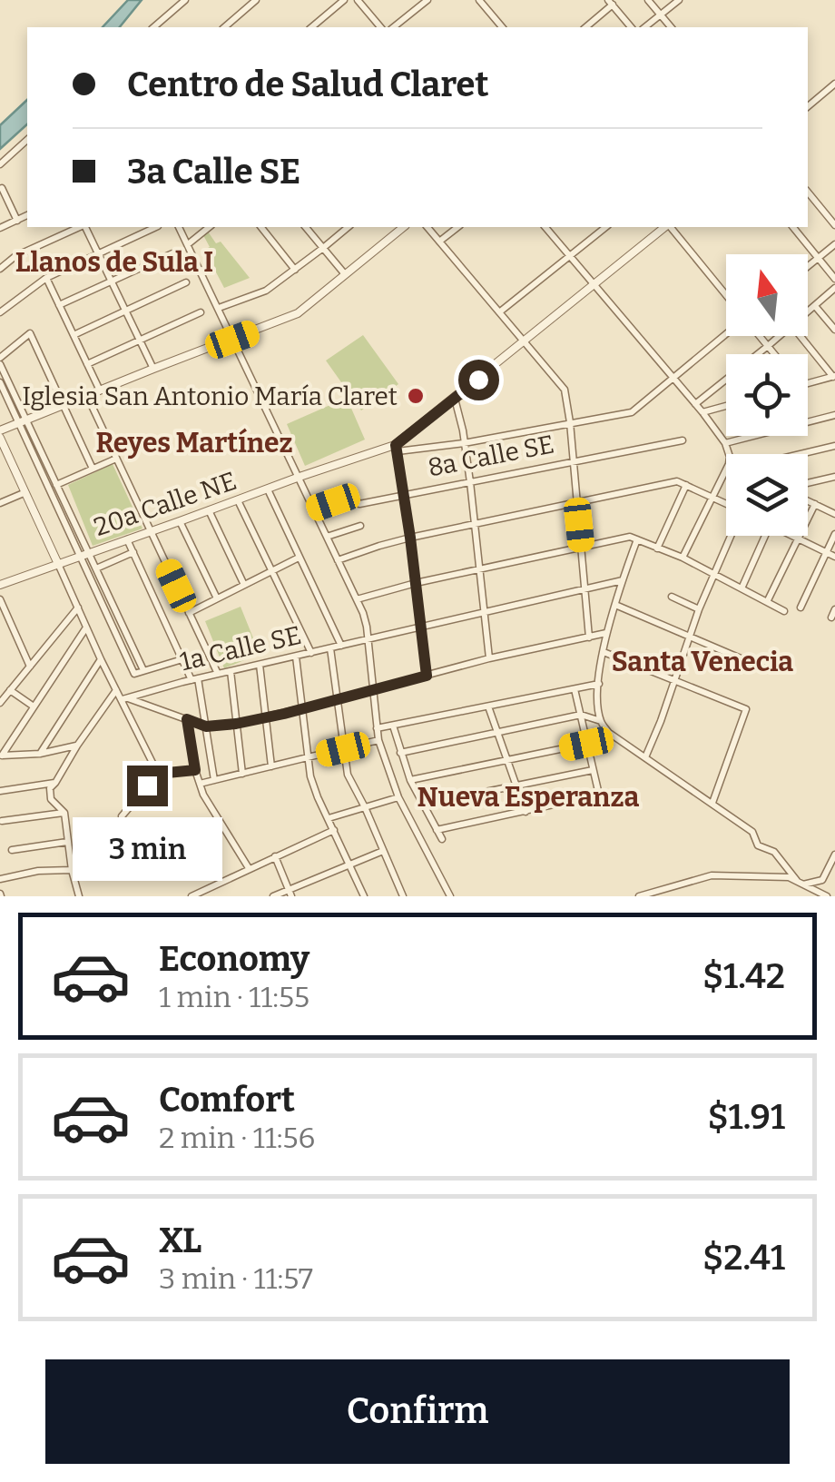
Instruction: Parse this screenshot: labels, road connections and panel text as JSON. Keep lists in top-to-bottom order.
{
  "streets": {
    "street": ["8a Calle SE", "20a Calle NE", "1a Calle SE"]
  },
  "districts": [
    "Llanos de Sula I",
    "Reyes Martínez",
    "Santa Venecia",
    "Nueva Esperanza"
  ],
  "places": ["Iglesia San Antonio María Claret"],
  "north": "top",
  "page": {
    "banner": ["Centro de Salud Claret", "3a Calle SE"],
    "bubble": "3 min",
    "list": [
      {
        "name": "Economy",
        "note": "1 min · 11:55",
        "value": "$1.42"
      },
      {
        "name": "Comfort",
        "note": "2 min · 11:56",
        "value": "$1.91"
      },
      {
        "name": "XL",
        "note": "3 min · 11:57",
        "value": "$2.41"
      }
    ],
    "buttons": "Confirm"
  }
}
